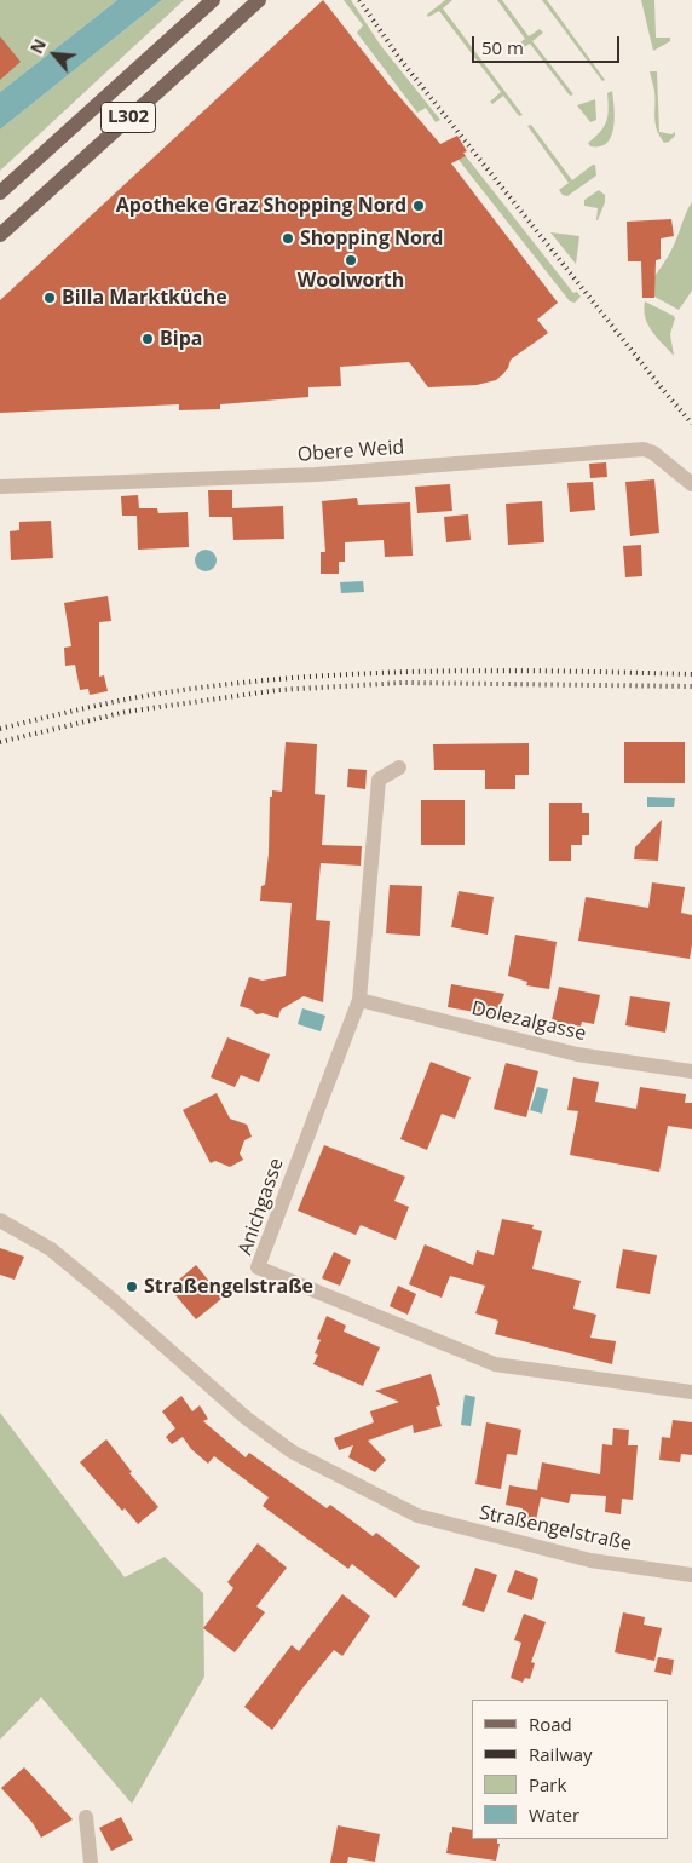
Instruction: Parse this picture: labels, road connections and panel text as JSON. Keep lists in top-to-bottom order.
{
  "streets": {
    "main road": ["L302"],
    "street": [
      "Obere Weid",
      "Dolezalgasse",
      "Anichgasse",
      "Straßengelstraße"
    ]
  },
  "crossings": [
    ["Dolezalgasse", "Anichgasse"]
  ],
  "places": [
    "Apotheke Graz Shopping Nord",
    "Shopping Nord",
    "Woolworth",
    "Billa Marktküche",
    "Bipa",
    "Straßengelstraße"
  ],
  "legend": [
    "Road",
    "Railway",
    "Park",
    "Water"
  ],
  "scale_bar": "50 m",
  "north": "top left"
}
